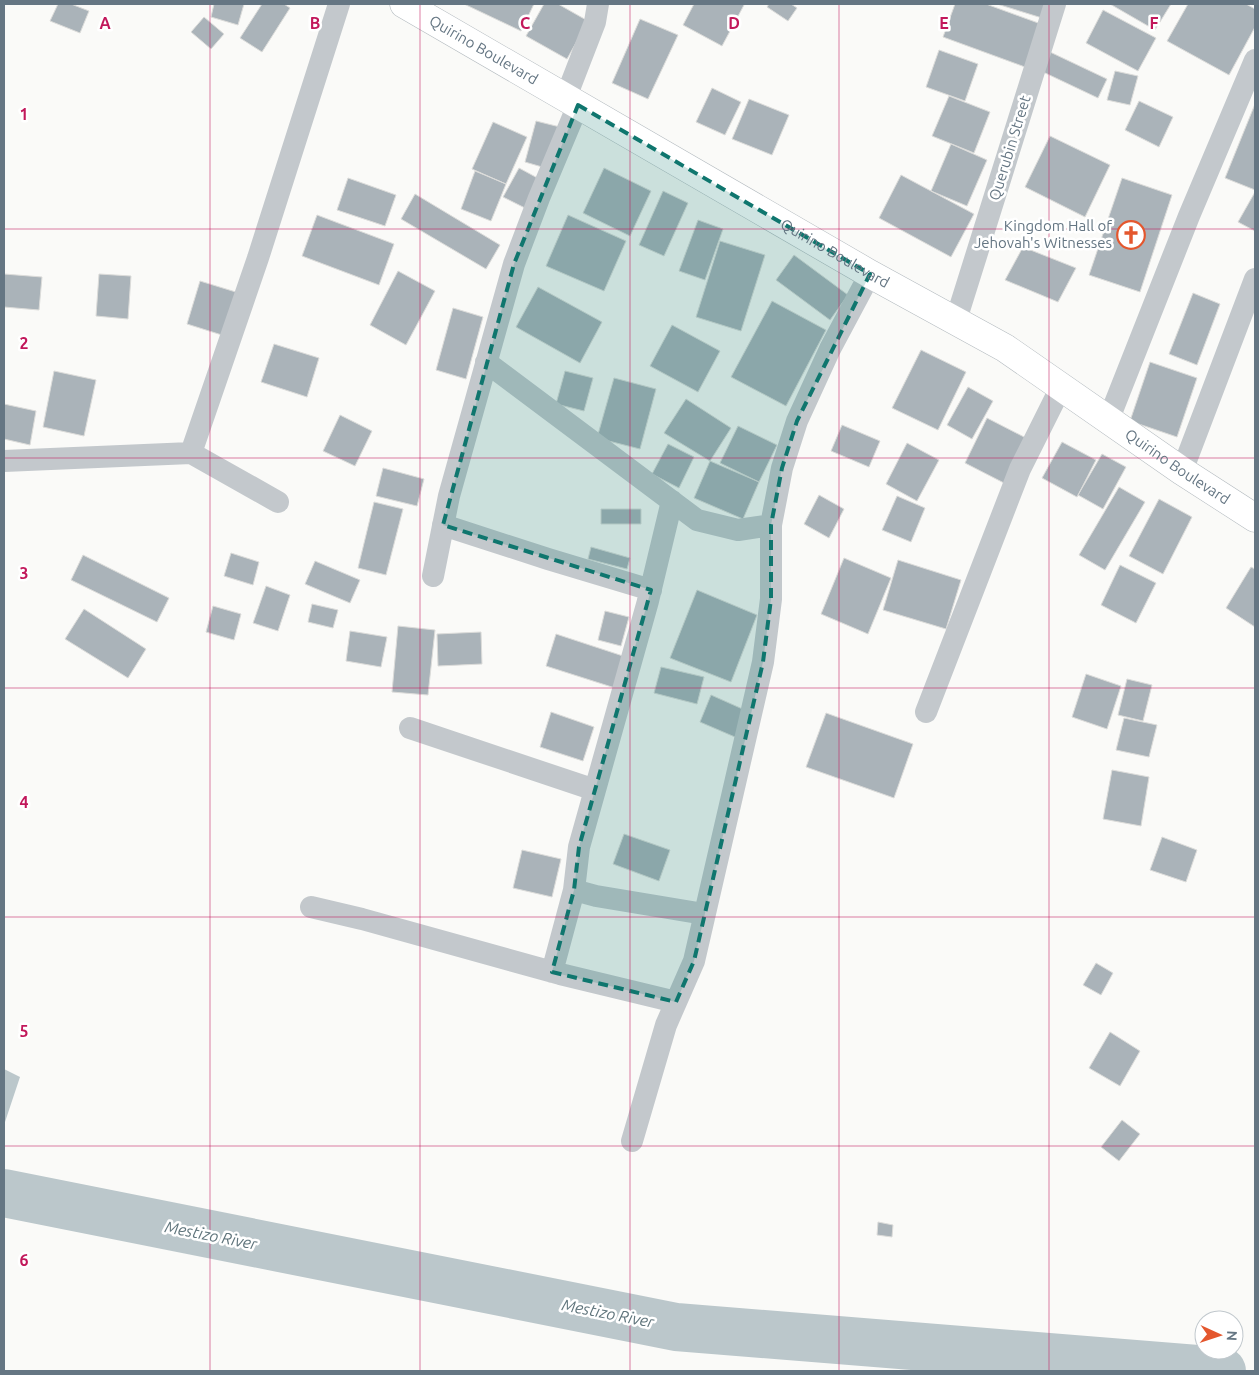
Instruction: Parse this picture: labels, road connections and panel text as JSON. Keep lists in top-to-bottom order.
{
  "streets": {
    "main road": ["Quirino Boulevard"],
    "street": ["Querubin Street"]
  },
  "crossings": [
    ["Quirino Boulevard", "Querubin Street"]
  ],
  "water": ["Mestizo River"],
  "places": {
    "church": ["Kingdom Hall of Jehovah's Witnesses"]
  },
  "north": "right",
  "grid": {
    "columns": [
      "A",
      "B",
      "C",
      "D",
      "E",
      "F"
    ],
    "rows": [
      "1",
      "2",
      "3",
      "4",
      "5",
      "6"
    ]
  }
}
